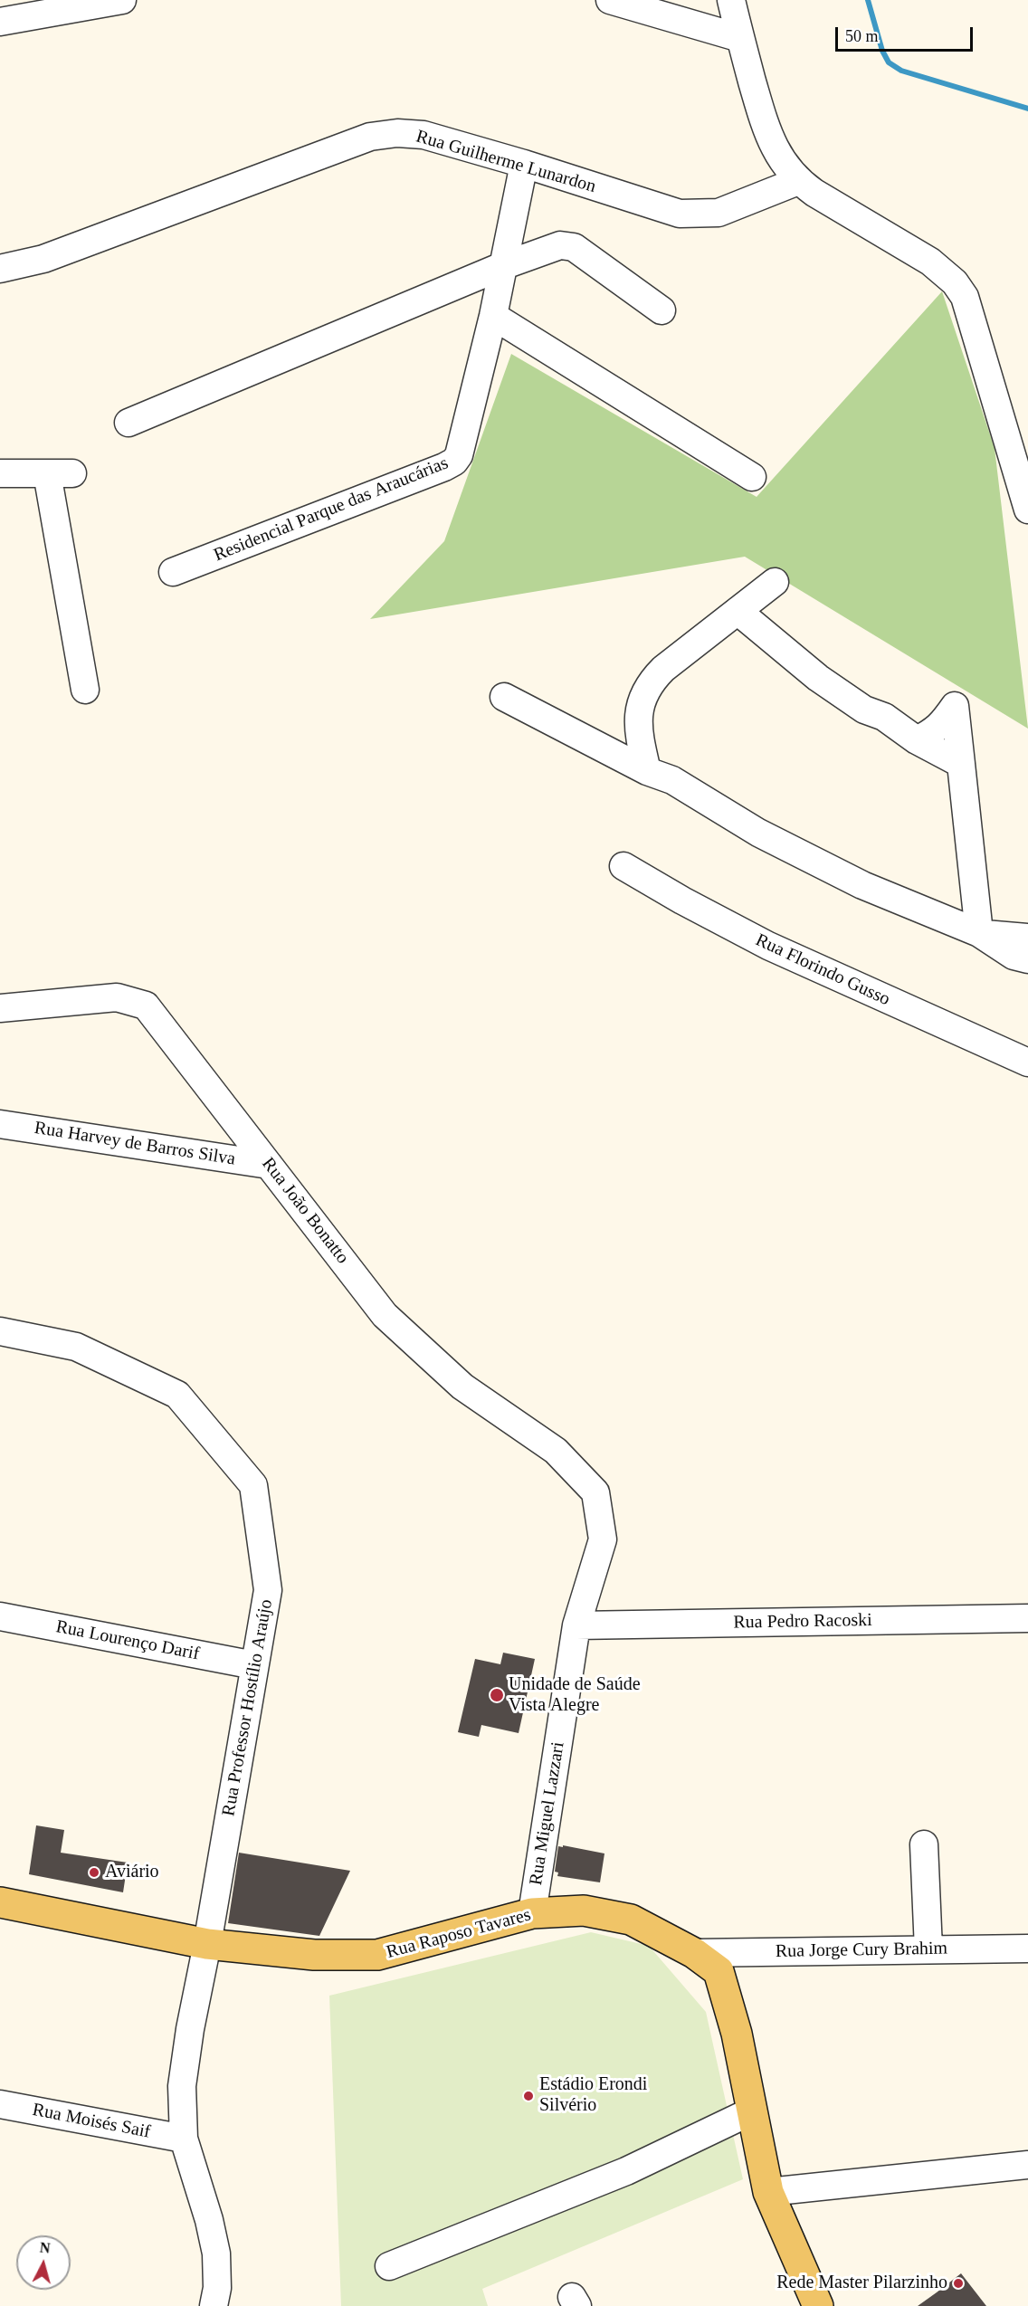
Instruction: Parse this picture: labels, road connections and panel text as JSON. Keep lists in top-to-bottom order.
{
  "streets": {
    "main road": ["Rua Raposo Tavares"],
    "street": [
      "Rua Guilherme Lunardon",
      "Residencial Parque das Araucárias",
      "Rua Florindo Gusso",
      "Rua Harvey de Barros Silva",
      "Rua João Bonatto",
      "Rua Pedro Racoski",
      "Rua Lourenço Darif",
      "Rua Professor Hostílio Araújo",
      "Rua Miguel Lazzari",
      "Rua Jorge Cury Brahim",
      "Rua Moisés Saif"
    ]
  },
  "crossings": [
    ["Rua Guilherme Lunardon", "Residencial Parque das Araucárias"],
    ["Rua Harvey de Barros Silva", "Rua João Bonatto"],
    ["Rua João Bonatto", "Rua Miguel Lazzari"],
    ["Rua Pedro Racoski", "Rua Miguel Lazzari"],
    ["Rua Lourenço Darif", "Rua Professor Hostílio Araújo"],
    ["Rua Professor Hostílio Araújo", "Rua Raposo Tavares"],
    ["Rua Professor Hostílio Araújo", "Rua Moisés Saif"],
    ["Rua Miguel Lazzari", "Rua Raposo Tavares"],
    ["Rua Raposo Tavares", "Rua Jorge Cury Brahim"]
  ],
  "places": [
    "Unidade de Saúde Vista Alegre",
    "Aviário",
    "Estádio Erondi Silvério",
    "Rede Master Pilarzinho"
  ],
  "scale_bar": "50 m",
  "north": "top"
}
